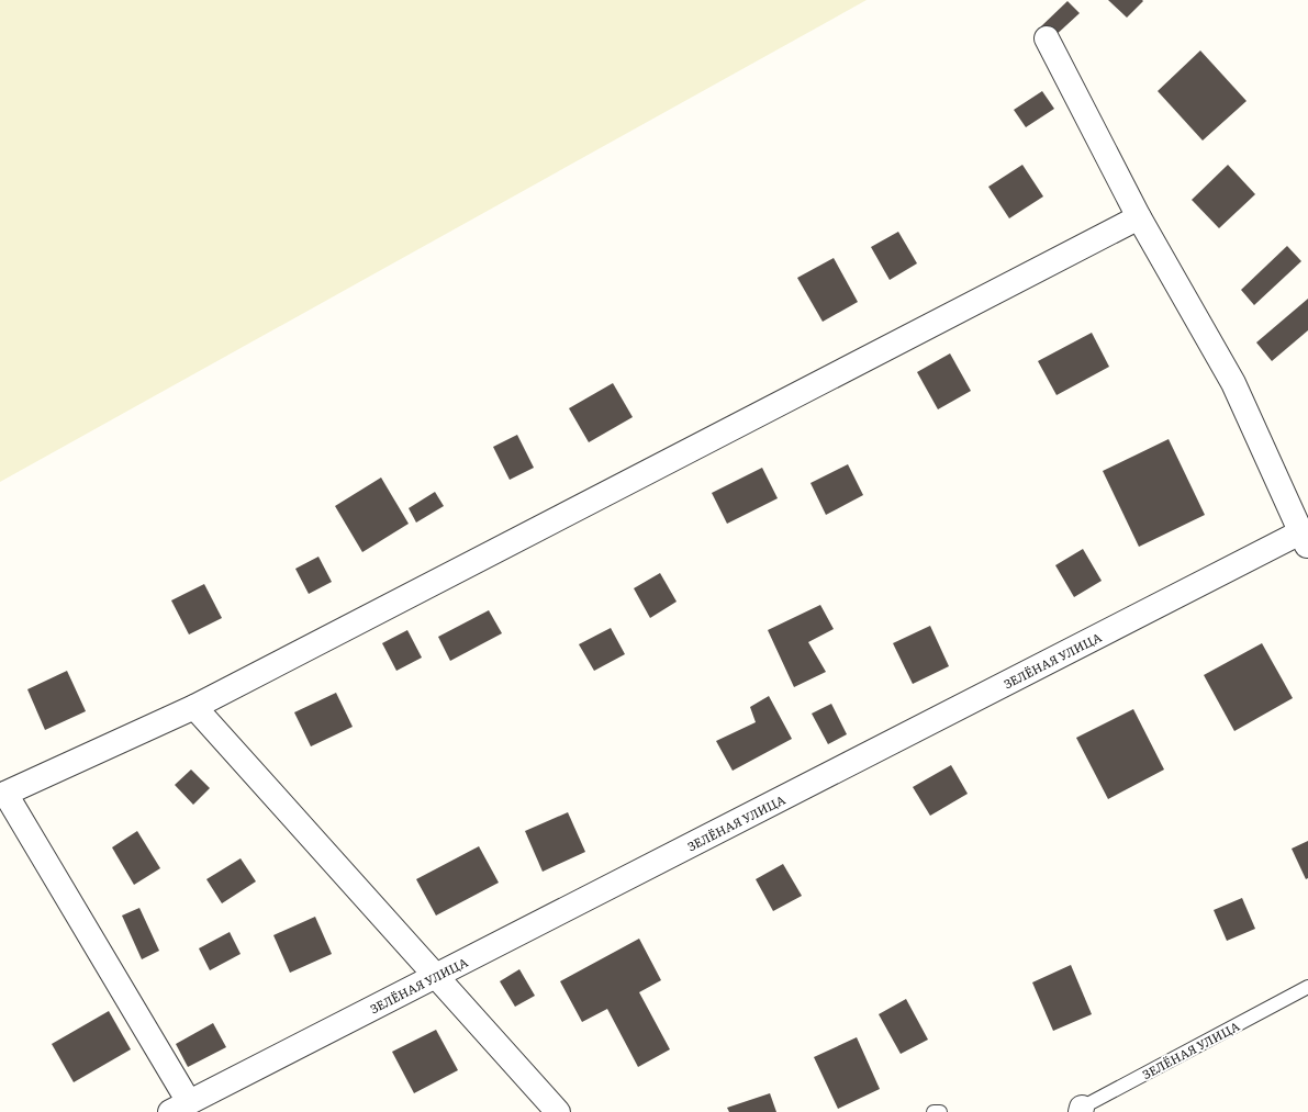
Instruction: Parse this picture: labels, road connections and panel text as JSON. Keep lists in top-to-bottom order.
{
  "streets": {
    "street": ["ЗЕЛЁНАЯ УЛИЦА"]
  }
}
